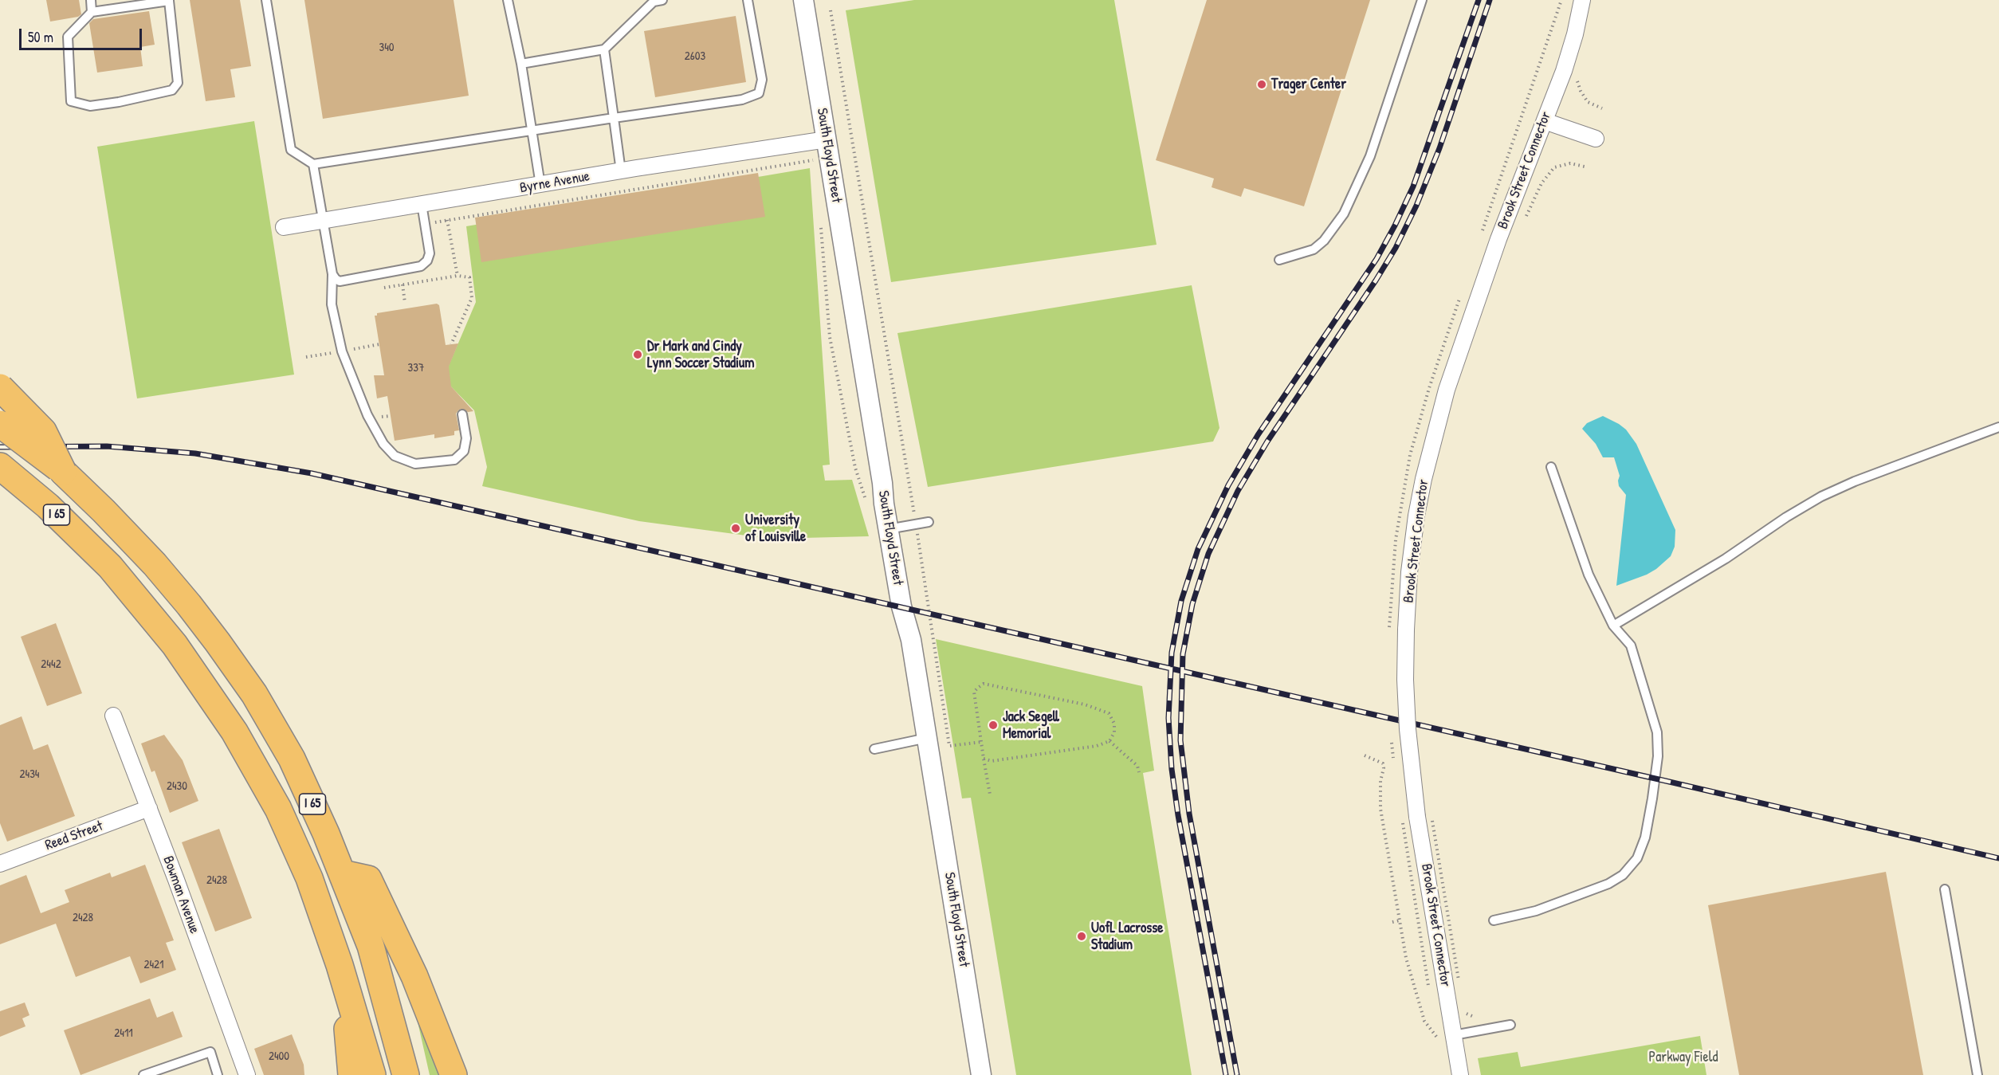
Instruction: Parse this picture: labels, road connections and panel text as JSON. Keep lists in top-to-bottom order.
{
  "streets": {
    "highway": ["I 65"],
    "street": [
      "South Floyd Street",
      "Brook Street Connector",
      "Byrne Avenue",
      "Reed Street",
      "Bowman Avenue"
    ]
  },
  "crossings": [
    ["South Floyd Street", "Byrne Avenue"],
    ["Reed Street", "Bowman Avenue"]
  ],
  "parks": ["Parkway Field"],
  "places": [
    "Trager Center",
    "Dr Mark and Cindy Lynn Soccer Stadium",
    "University of Louisville",
    "Jack Segell Memorial",
    "UofL Lacrosse Stadium"
  ],
  "house_numbers": [
    "340",
    "2603",
    "337",
    "2442",
    "2434",
    "2430",
    "2428",
    "2428",
    "2421",
    "2411",
    "2400"
  ],
  "scale_bar": "50 m"
}
